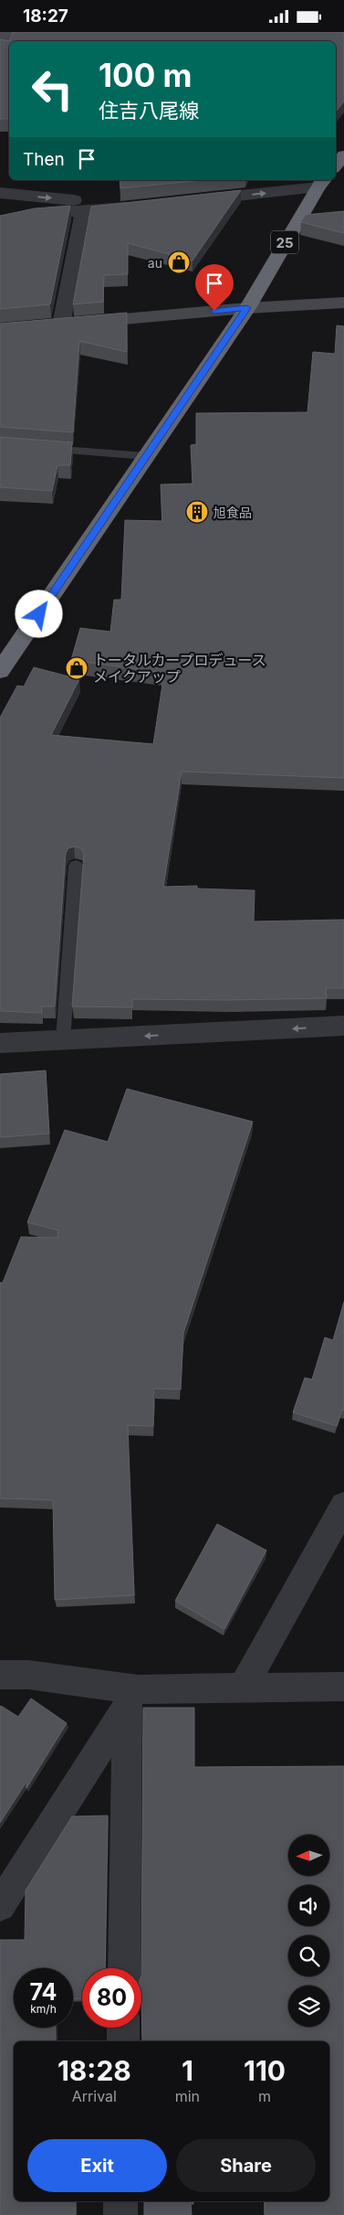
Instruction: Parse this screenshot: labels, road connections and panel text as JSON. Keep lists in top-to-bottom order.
{
  "streets": {
    "highway": ["25"]
  },
  "places": {
    "shop": ["au", "トータルカープロデュース メイクアップ"],
    "building": ["旭食品"]
  },
  "north": "left",
  "page": {
    "status": "18:27",
    "turn": ["100 m", "住吉八尾線"],
    "then": "Then",
    "speed": "74 km/h",
    "limit": "80",
    "eta": [
      "18:28",
      "Arrival",
      "1",
      "min",
      "110",
      "m"
    ],
    "buttons": ["Exit", "Share"]
  }
}
